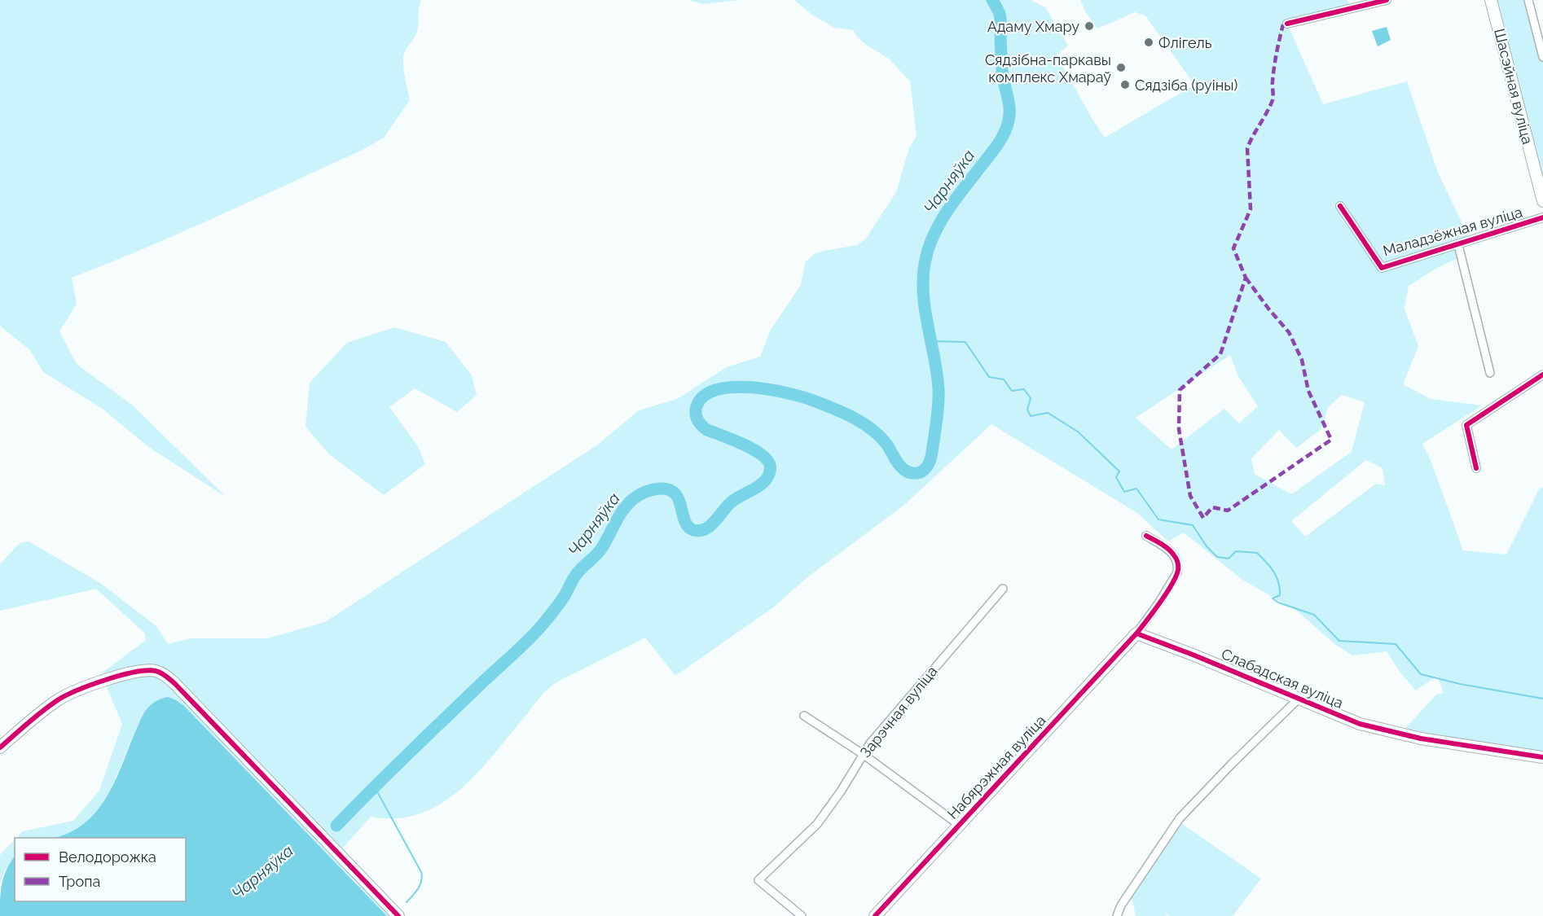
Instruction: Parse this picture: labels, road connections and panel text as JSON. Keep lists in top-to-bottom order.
{
  "streets": {
    "street": [
      "Шасэйная вуліца",
      "Маладзёжная вуліца",
      "Слабадская вуліца",
      "Зарэчная вуліца",
      "Набярэжная вуліца"
    ]
  },
  "crossings": [
    ["Слабадская вуліца", "Набярэжная вуліца"]
  ],
  "water": ["Чарняўка"],
  "places": [
    "Адаму Хмару",
    "Флігель",
    "Сядзібна-паркавы комплекс Хмараў",
    "Сядзіба (руіны)"
  ],
  "legend": ["Велодорожка", "Тропа"]
}
